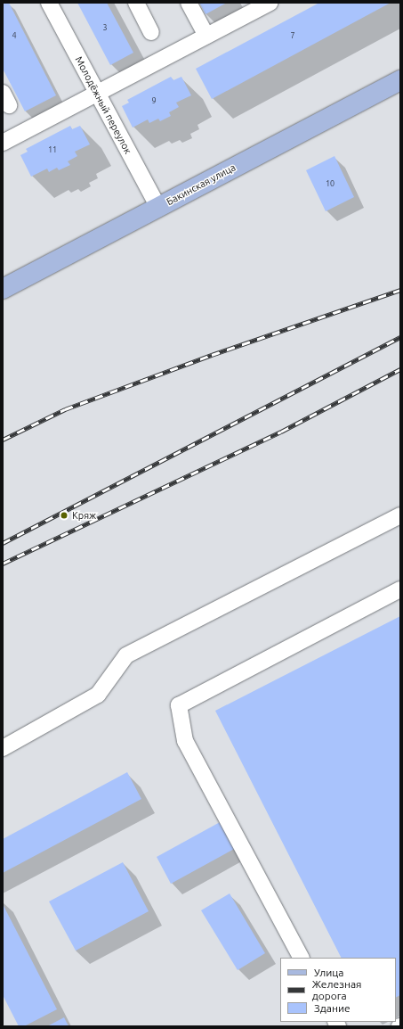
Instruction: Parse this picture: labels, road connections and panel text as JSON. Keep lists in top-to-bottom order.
{
  "streets": {
    "main road": ["Бакинская улица"],
    "street": ["Молодёжный переулок"]
  },
  "crossings": [
    ["Молодёжный переулок", "Бакинская улица"]
  ],
  "places": ["Кряж"],
  "house_numbers": [
    "3",
    "4",
    "7",
    "9",
    "11",
    "10"
  ],
  "legend": ["Улица", "Железная дорога", "Здание"]
}
